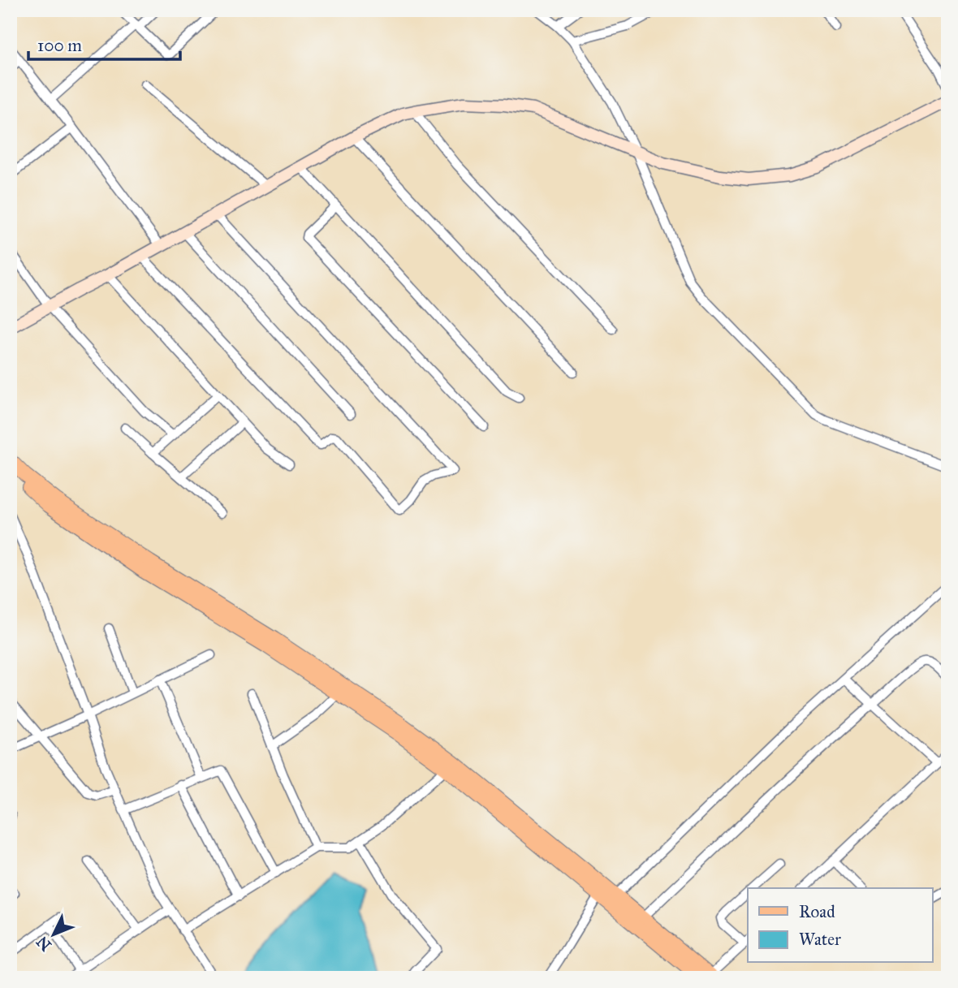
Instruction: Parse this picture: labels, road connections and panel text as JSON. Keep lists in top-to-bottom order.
{
  "legend": ["Road", "Water"],
  "scale_bar": "100 m",
  "north": "bottom left"
}
